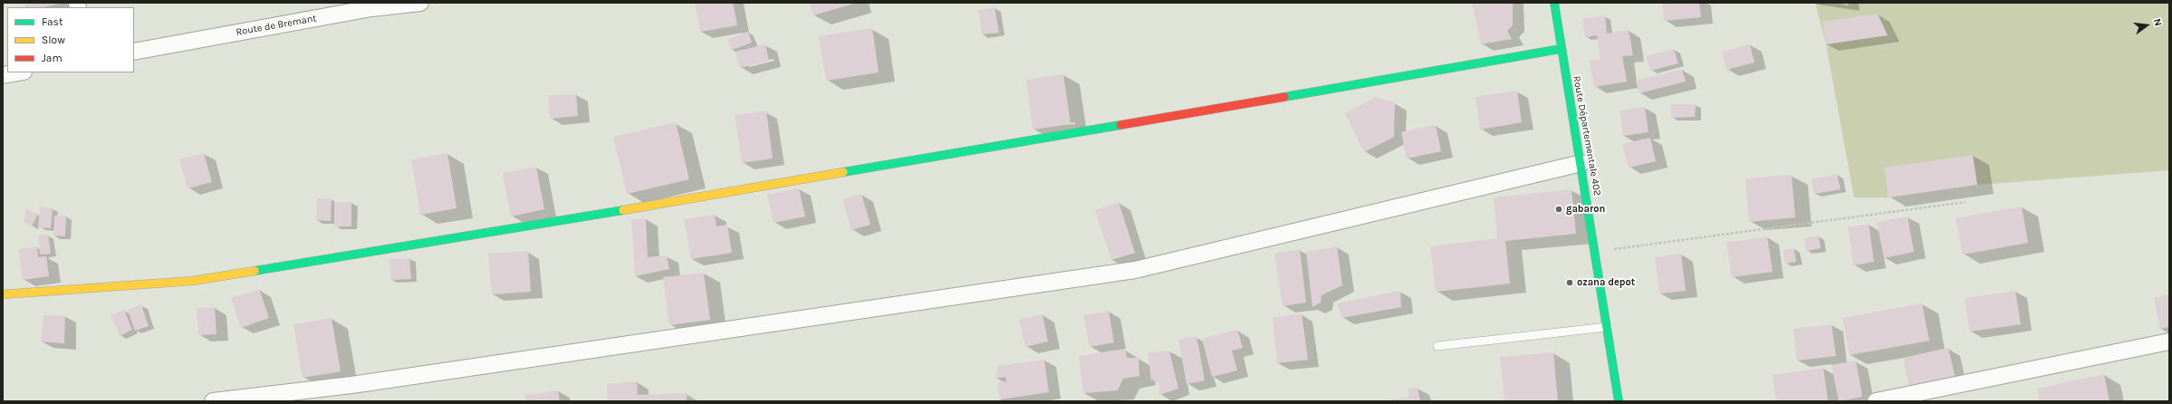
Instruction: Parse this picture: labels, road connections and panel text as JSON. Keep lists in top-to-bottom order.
{
  "streets": {
    "street": ["Route de Bremant", "Route Départementale 402"]
  },
  "places": ["gabaron", "ozana depot"],
  "legend": ["Fast", "Slow", "Jam"],
  "north": "right"
}
